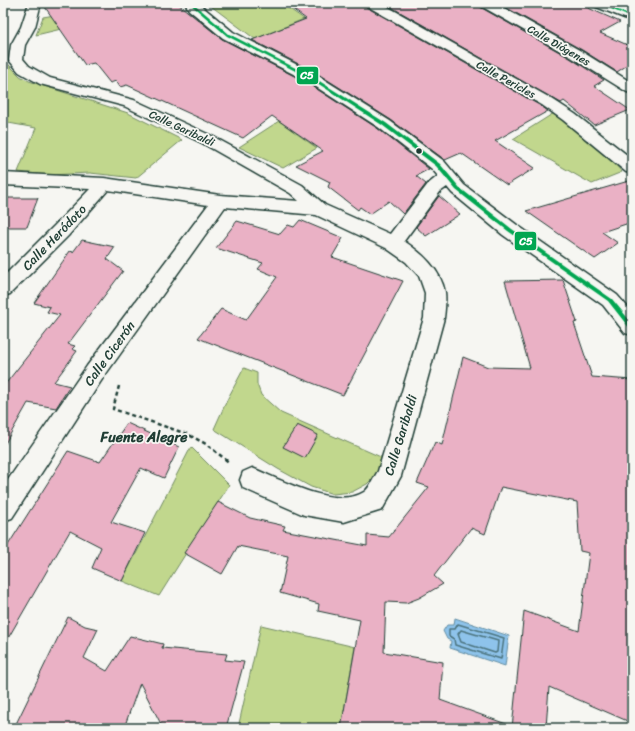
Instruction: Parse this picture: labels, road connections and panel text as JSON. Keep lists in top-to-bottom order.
{
  "streets": {
    "street": [
      "Calle Diógenes",
      "Calle Pericles",
      "Calle Garibaldi",
      "Calle Heródoto",
      "Calle Cicerón"
    ]
  },
  "districts": ["Fuente Alegre"],
  "lines": ["transit line C5"]
}
